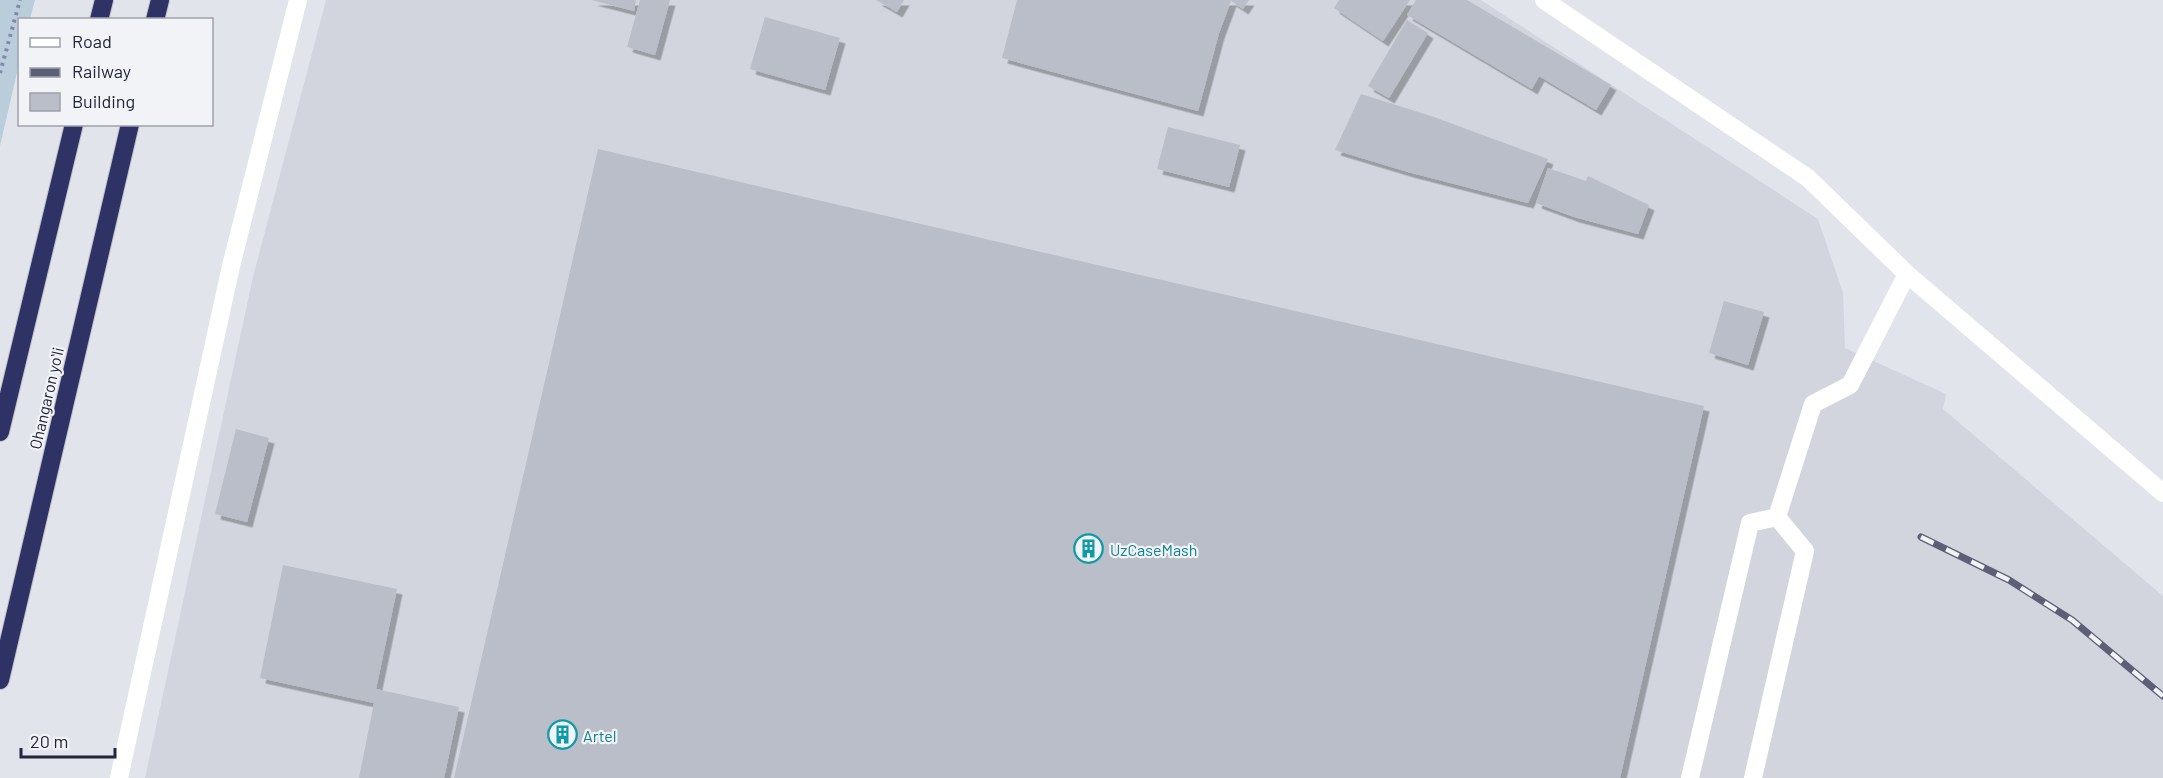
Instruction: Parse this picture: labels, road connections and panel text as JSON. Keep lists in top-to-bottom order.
{
  "streets": {
    "highway": ["Ohangaron yoʻli"]
  },
  "places": {
    "building": ["UzCaseMash", "Artel"]
  },
  "legend": ["Road", "Railway", "Building"],
  "scale_bar": "20 m"
}
